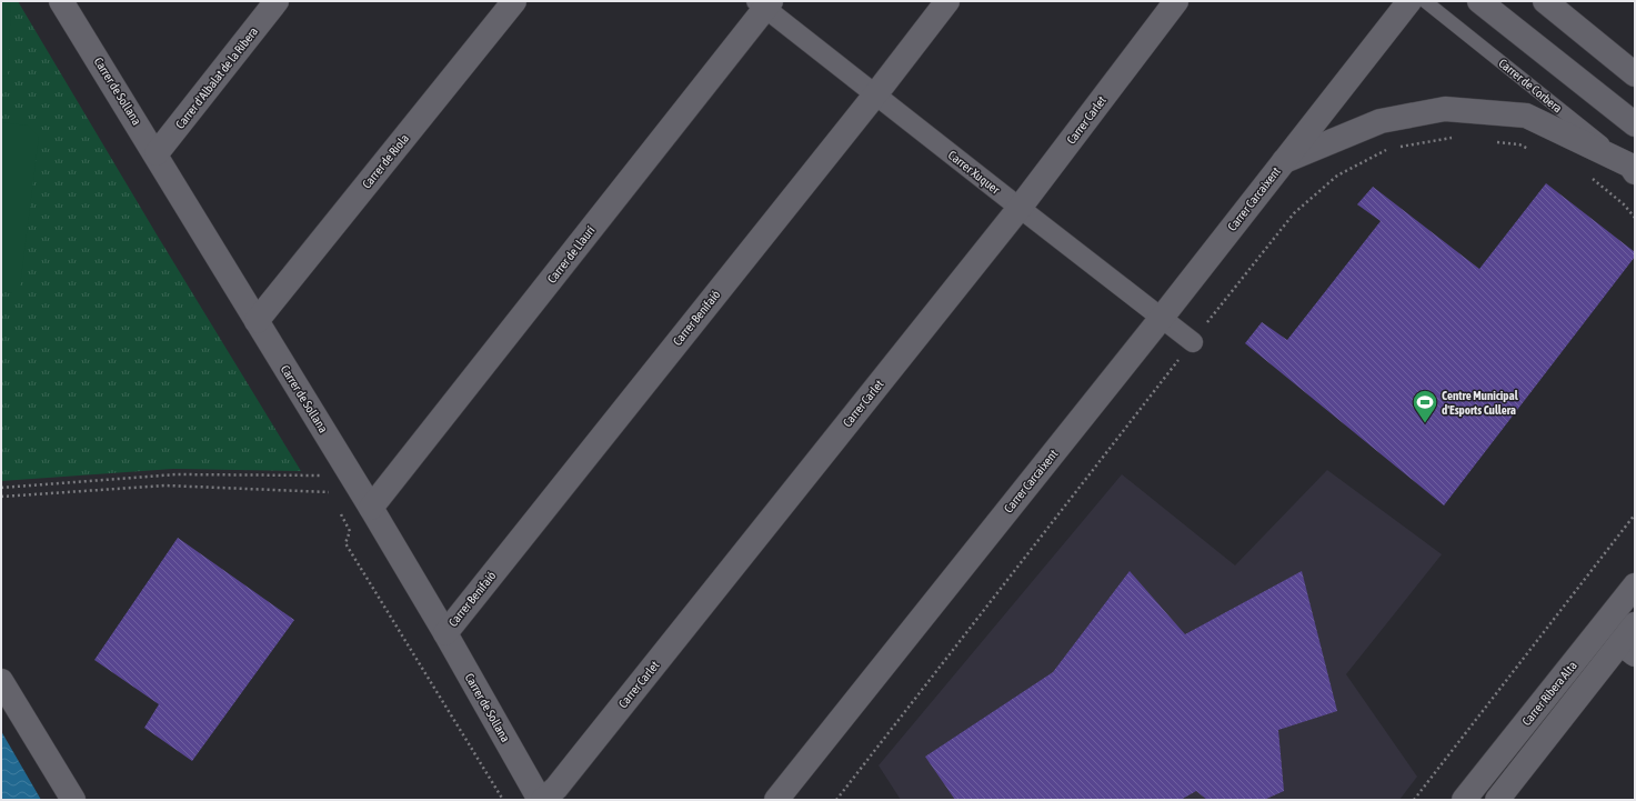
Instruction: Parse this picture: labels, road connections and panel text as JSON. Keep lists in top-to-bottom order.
{
  "streets": {
    "street": [
      "Carrer d'Albalat de la Ribera",
      "Carrer de Sollana",
      "Carrer Carlet",
      "Carrer de Riola",
      "Carrer Xuquer",
      "Carrer Carcaixent",
      "Carrer de Llaurí",
      "Carrer Benifaió",
      "Carrer Ribera Alta"
    ],
    "lane": ["Carrer de Corbera"]
  },
  "crossings": [
    ["Carrer d'Albalat de la Ribera", "Carrer de Sollana"],
    ["Carrer de Corbera", "Carrer Carcaixent"],
    ["Carrer de Sollana", "Carrer de Riola"],
    ["Carrer de Sollana", "Carrer de Llaurí"],
    ["Carrer de Sollana", "Carrer Benifaió"],
    ["Carrer Carlet", "Carrer Xuquer"],
    ["Carrer Xuquer", "Carrer Carcaixent"],
    ["Carrer Xuquer", "Carrer de Llaurí"],
    ["Carrer Xuquer", "Carrer Benifaió"]
  ],
  "places": {
    "sports": ["Centre Municipal d'Esports Cullera"]
  }
}
